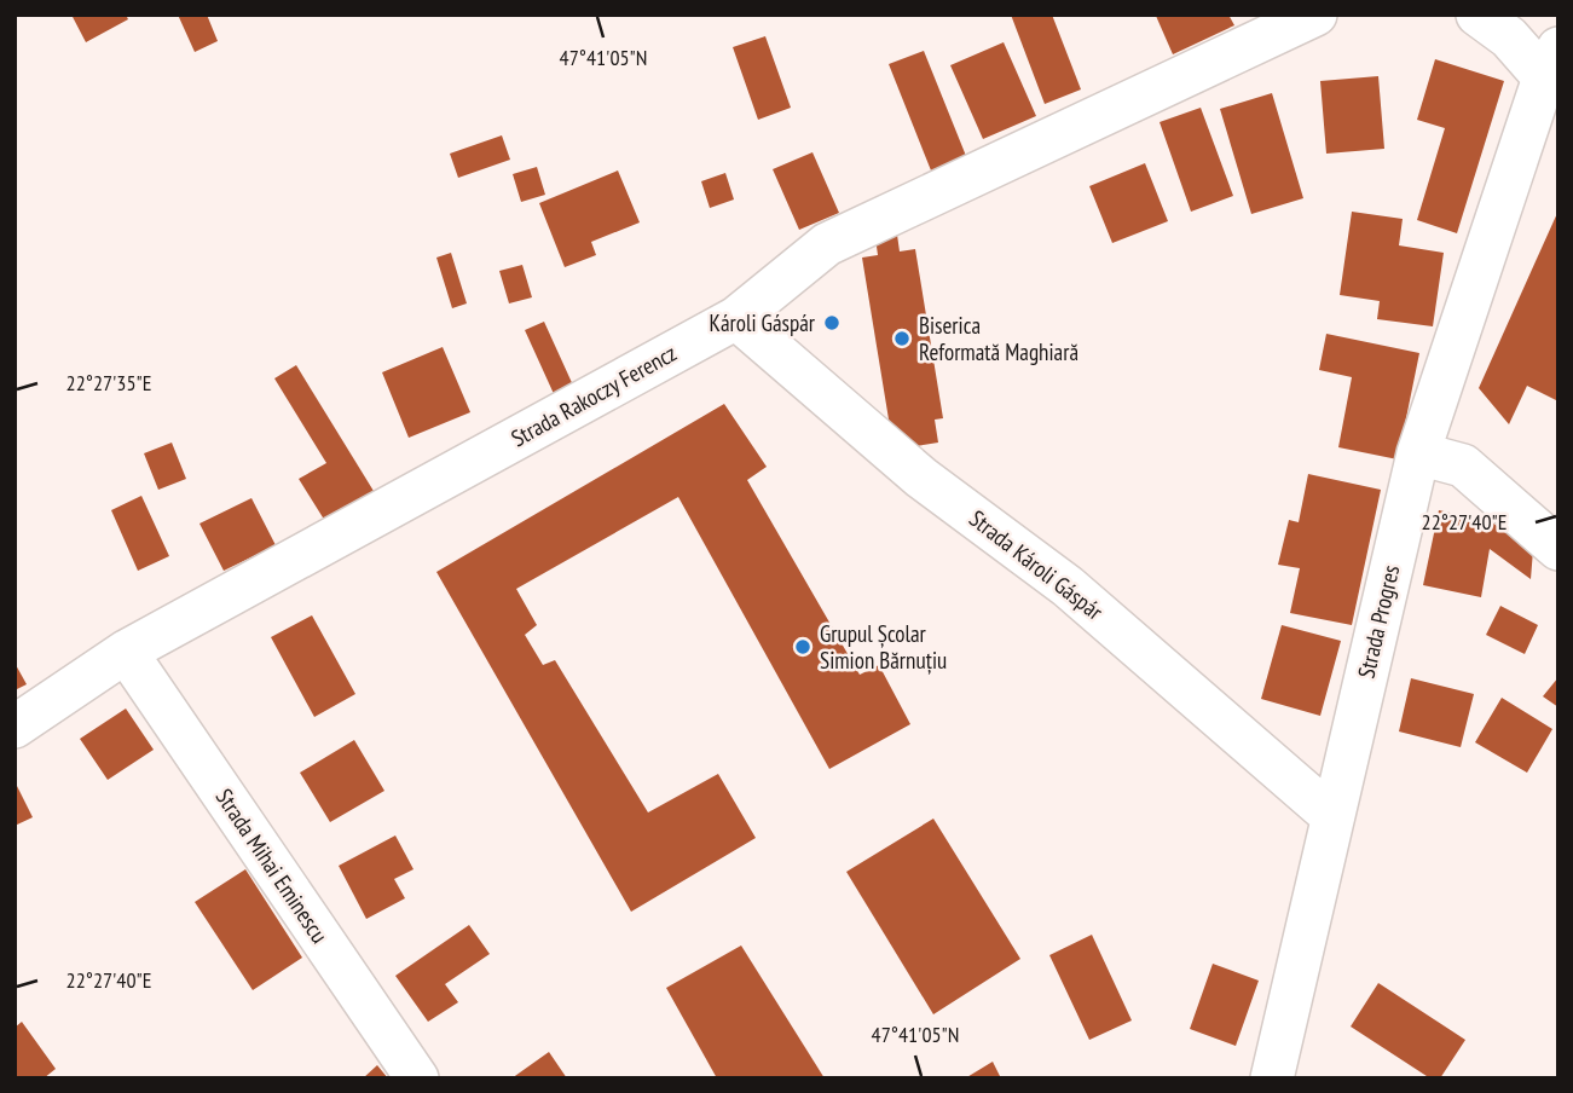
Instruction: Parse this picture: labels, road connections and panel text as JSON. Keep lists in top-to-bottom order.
{
  "streets": {
    "street": [
      "Strada Rakoczy Ferencz",
      "Strada Károli Gáspár",
      "Strada Progres",
      "Strada Mihai Eminescu"
    ]
  },
  "crossings": [
    ["Strada Rakoczy Ferencz", "Strada Károli Gáspár"],
    ["Strada Rakoczy Ferencz", "Strada Mihai Eminescu"],
    ["Strada Károli Gáspár", "Strada Progres"]
  ],
  "places": ["Károli Gáspár", "Biserica Reformată Maghiară", "Grupul Școlar Simion Bărnuțiu"],
  "coordinates": ["47°41'05\"N", "22°27'35\"E", "22°27'40\"E"]
}
